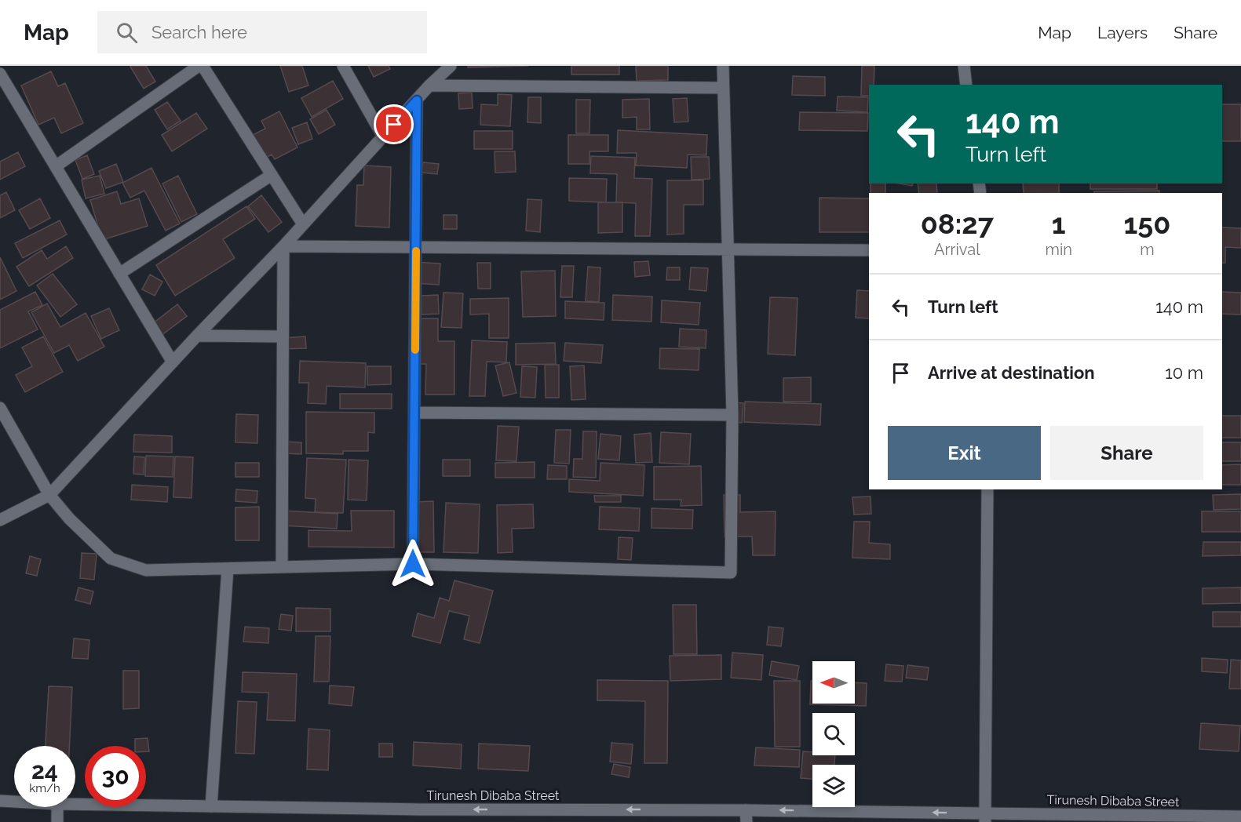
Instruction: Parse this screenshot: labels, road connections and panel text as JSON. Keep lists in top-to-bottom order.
{
  "streets": {
    "street": ["Tirunesh Dibaba Street"]
  },
  "one_way": ["Tirunesh Dibaba Street"],
  "north": "left",
  "page": {
    "header": "Map",
    "search": "Search here",
    "nav": ["Map", "Layers", "Share"],
    "turn": ["140 m", "Turn left"],
    "eta": [
      "08:27",
      "Arrival",
      "1",
      "min",
      "150",
      "m"
    ],
    "list": [
      {
        "name": "Turn left",
        "value": "140 m"
      },
      {
        "name": "Arrive at destination",
        "value": "10 m"
      }
    ],
    "buttons": ["Exit", "Share"],
    "speed": "24 km/h",
    "limit": "30"
  }
}
